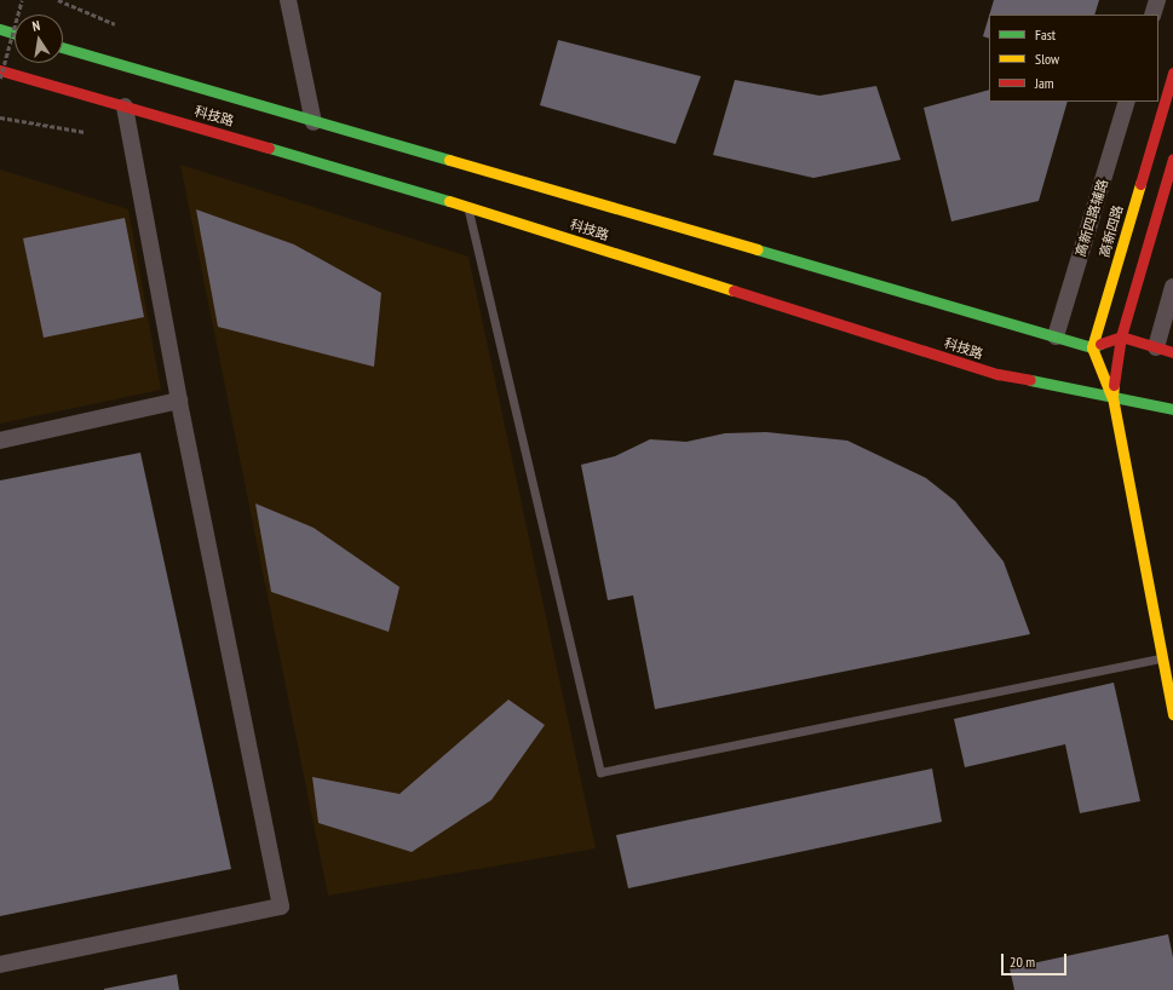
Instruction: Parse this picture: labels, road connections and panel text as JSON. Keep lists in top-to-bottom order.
{
  "streets": {
    "main road": ["科技路", "高新四路"],
    "street": ["高新四路辅路"]
  },
  "crossings": [
    ["科技路", "高新四路辅路"],
    ["科技路", "高新四路"]
  ],
  "legend": ["Fast", "Slow", "Jam"],
  "scale_bar": "20 m",
  "north": "top"
}
